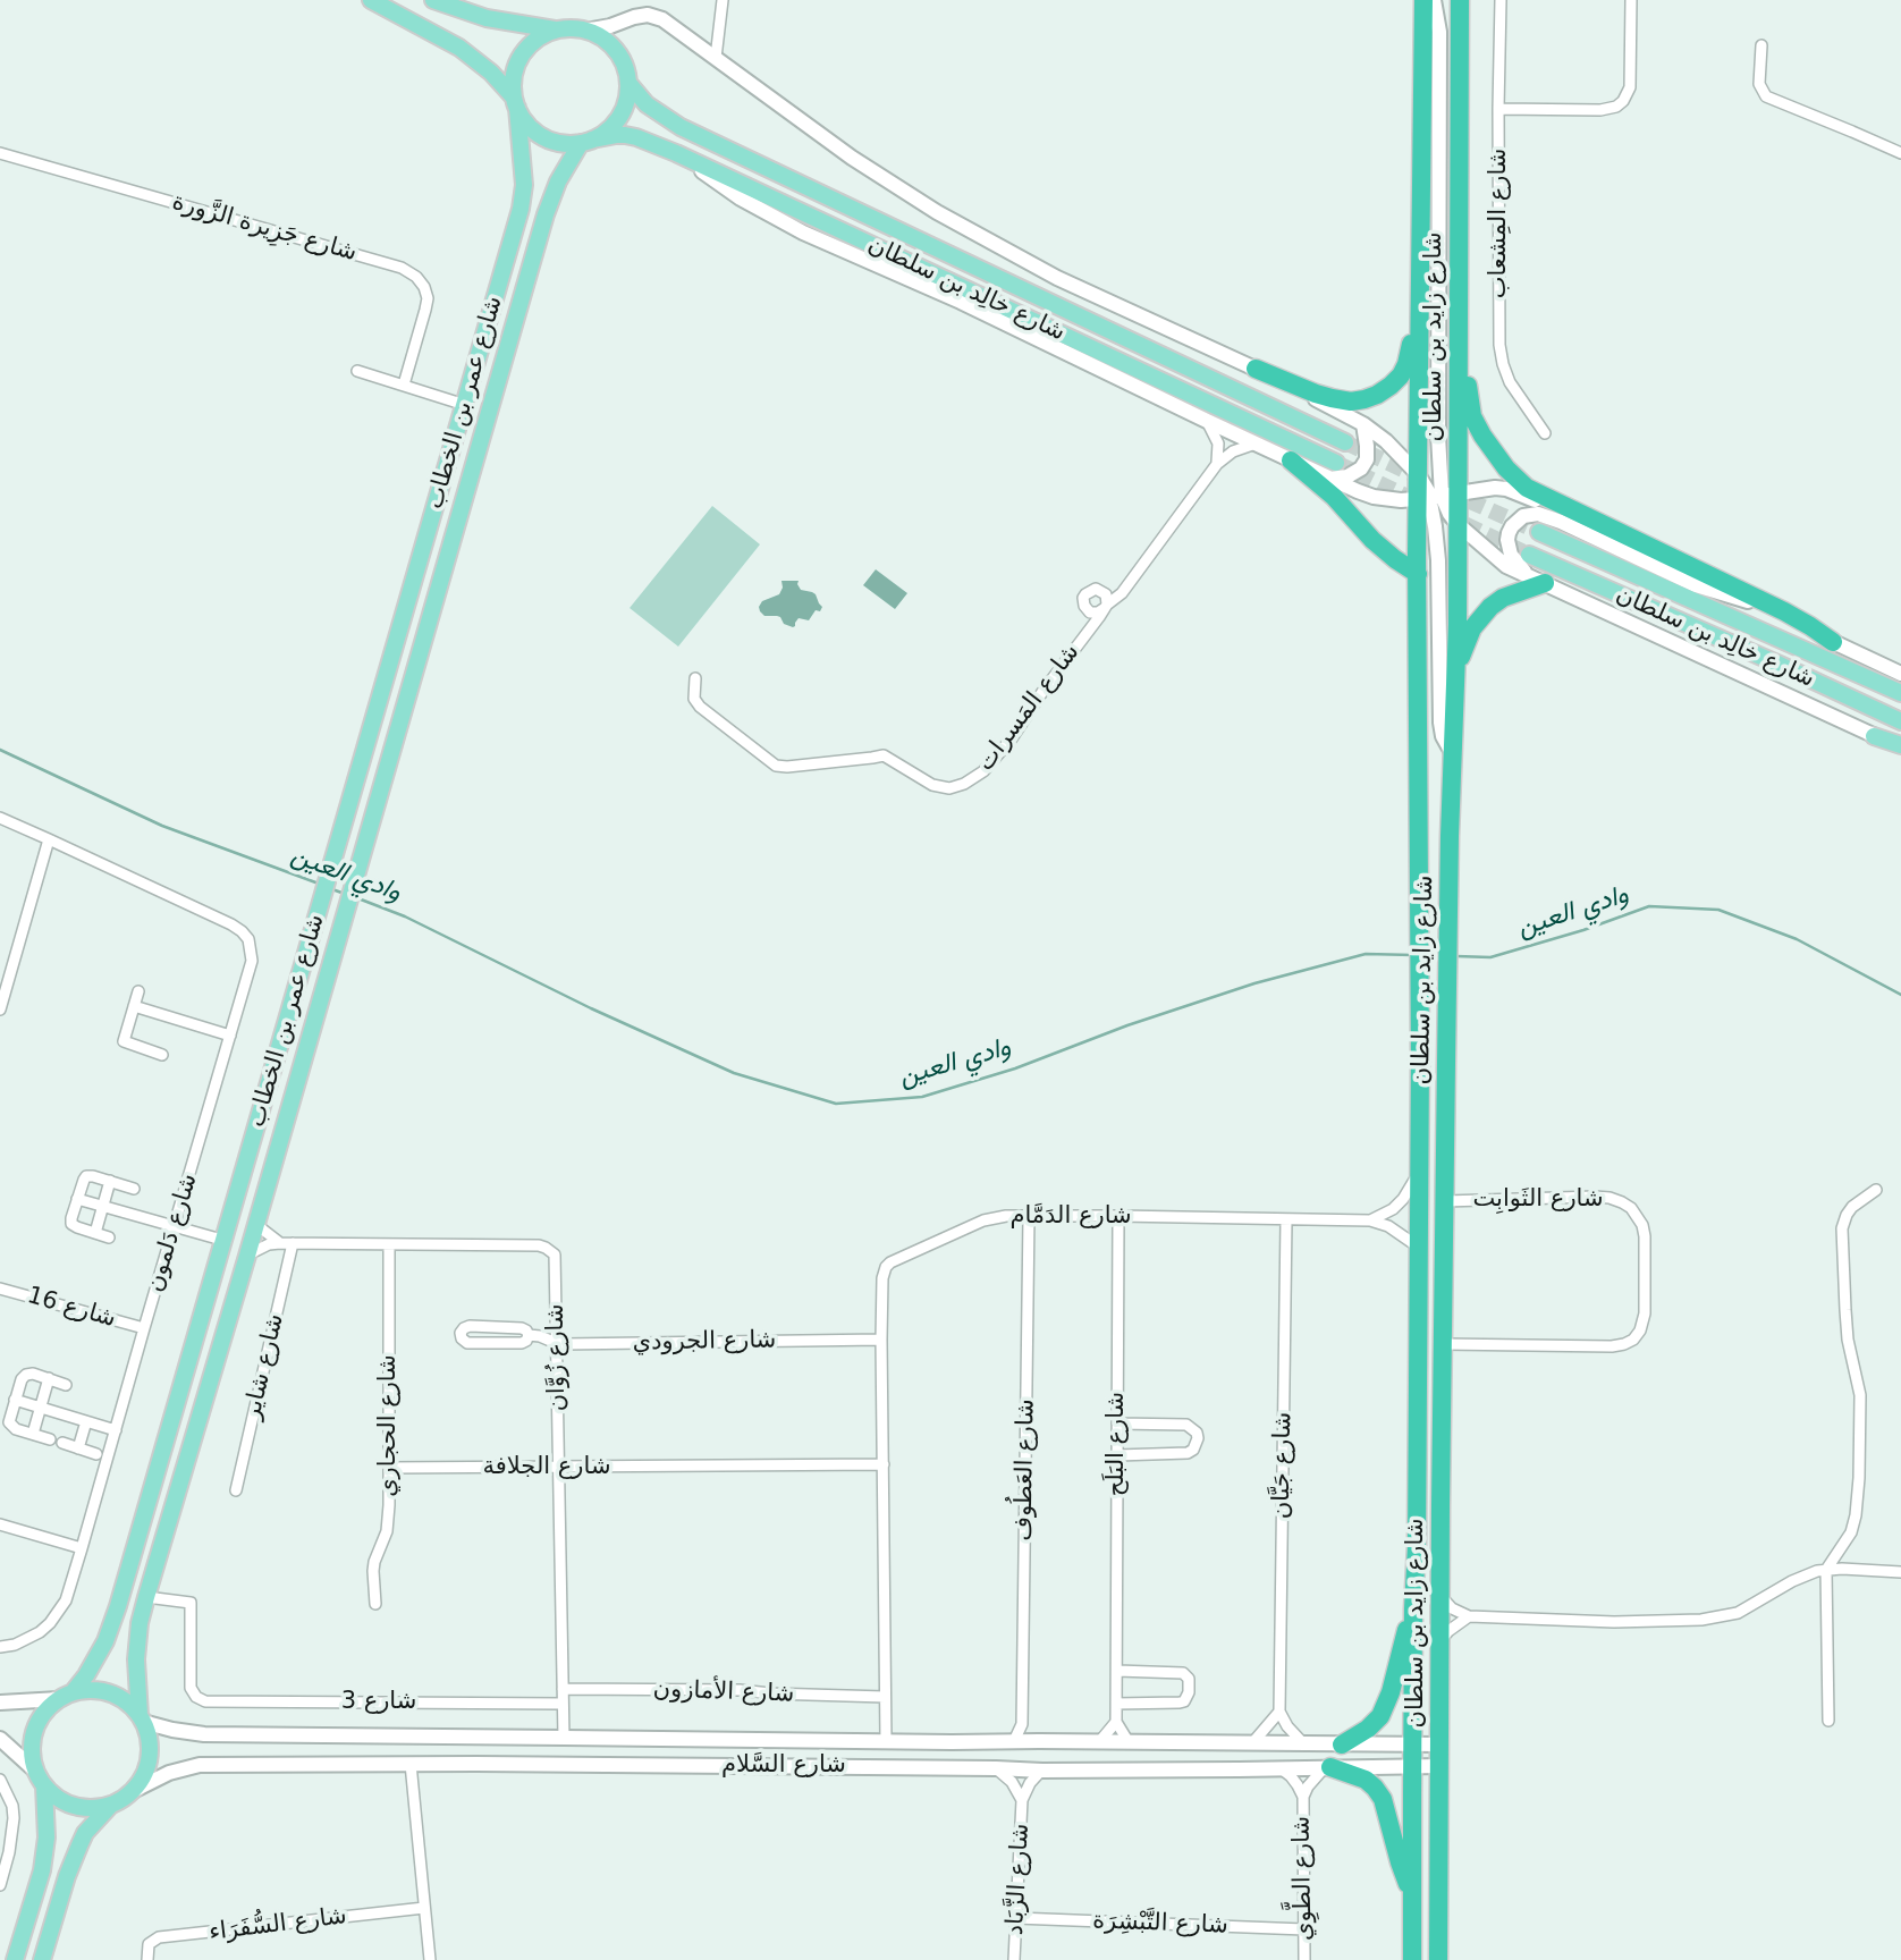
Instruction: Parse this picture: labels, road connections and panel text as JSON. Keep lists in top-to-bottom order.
{
  "streets": {
    "highway": ["شارع زايد بن سلطان"],
    "main road": ["شارع خالِد بن سلطان", "شارع عمر بن الخطاب", "شارع السَّلام"],
    "street": [
      "شارع المِشعاب",
      "شارع جَزِيرة الزَّورة",
      "شارع المَسرات",
      "شارع الثَوابِت",
      "شارع الدَمَّام",
      "شارع دَلمون",
      "شارع 16",
      "شارع الجرودي",
      "شارع زُوَّان",
      "شارع شاير",
      "شارع الحجاري",
      "شارع البَلَح",
      "شارع جَيَّان",
      "شارع الجلافة",
      "شارع العَطُوف",
      "شارع الأمازون",
      "شارع 3",
      "شارع الطَّوِي",
      "شارع الزَّبَاد",
      "شارع التَّبْشِرَة",
      "شارع السُّفَرَاء"
    ]
  },
  "crossings": [
    ["شارع خالِد بن سلطان", "شارع عمر بن الخطاب"],
    ["شارع زايد بن سلطان", "شارع الثَوابِت"],
    ["شارع زايد بن سلطان", "شارع الدَمَّام"],
    ["شارع زايد بن سلطان", "شارع السَّلام"],
    ["شارع عمر بن الخطاب", "شارع زُوَّان"],
    ["شارع عمر بن الخطاب", "شارع 3"],
    ["شارع عمر بن الخطاب", "شارع السَّلام"],
    ["شارع الدَمَّام", "شارع الجرودي"],
    ["شارع الدَمَّام", "شارع البَلَح"],
    ["شارع الدَمَّام", "شارع جَيَّان"],
    ["شارع الدَمَّام", "شارع الجلافة"],
    ["شارع الدَمَّام", "شارع العَطُوف"],
    ["شارع الدَمَّام", "شارع الأمازون"],
    ["شارع الدَمَّام", "شارع السَّلام"],
    ["شارع دَلمون", "شارع 16"],
    ["شارع الجرودي", "شارع زُوَّان"],
    ["شارع زُوَّان", "شارع شاير"],
    ["شارع زُوَّان", "شارع الحجاري"],
    ["شارع زُوَّان", "شارع الجلافة"],
    ["شارع زُوَّان", "شارع الأمازون"],
    ["شارع زُوَّان", "شارع 3"],
    ["شارع زُوَّان", "شارع السَّلام"],
    ["شارع الحجاري", "شارع الجلافة"],
    ["شارع العَطُوف", "شارع السَّلام"],
    ["شارع السَّلام", "شارع الطَّوِي"],
    ["شارع السَّلام", "شارع الزَّبَاد"],
    ["شارع الطَّوِي", "شارع التَّبْشِرَة"],
    ["شارع الزَّبَاد", "شارع التَّبْشِرَة"]
  ],
  "water": ["وادي العين"]
}
